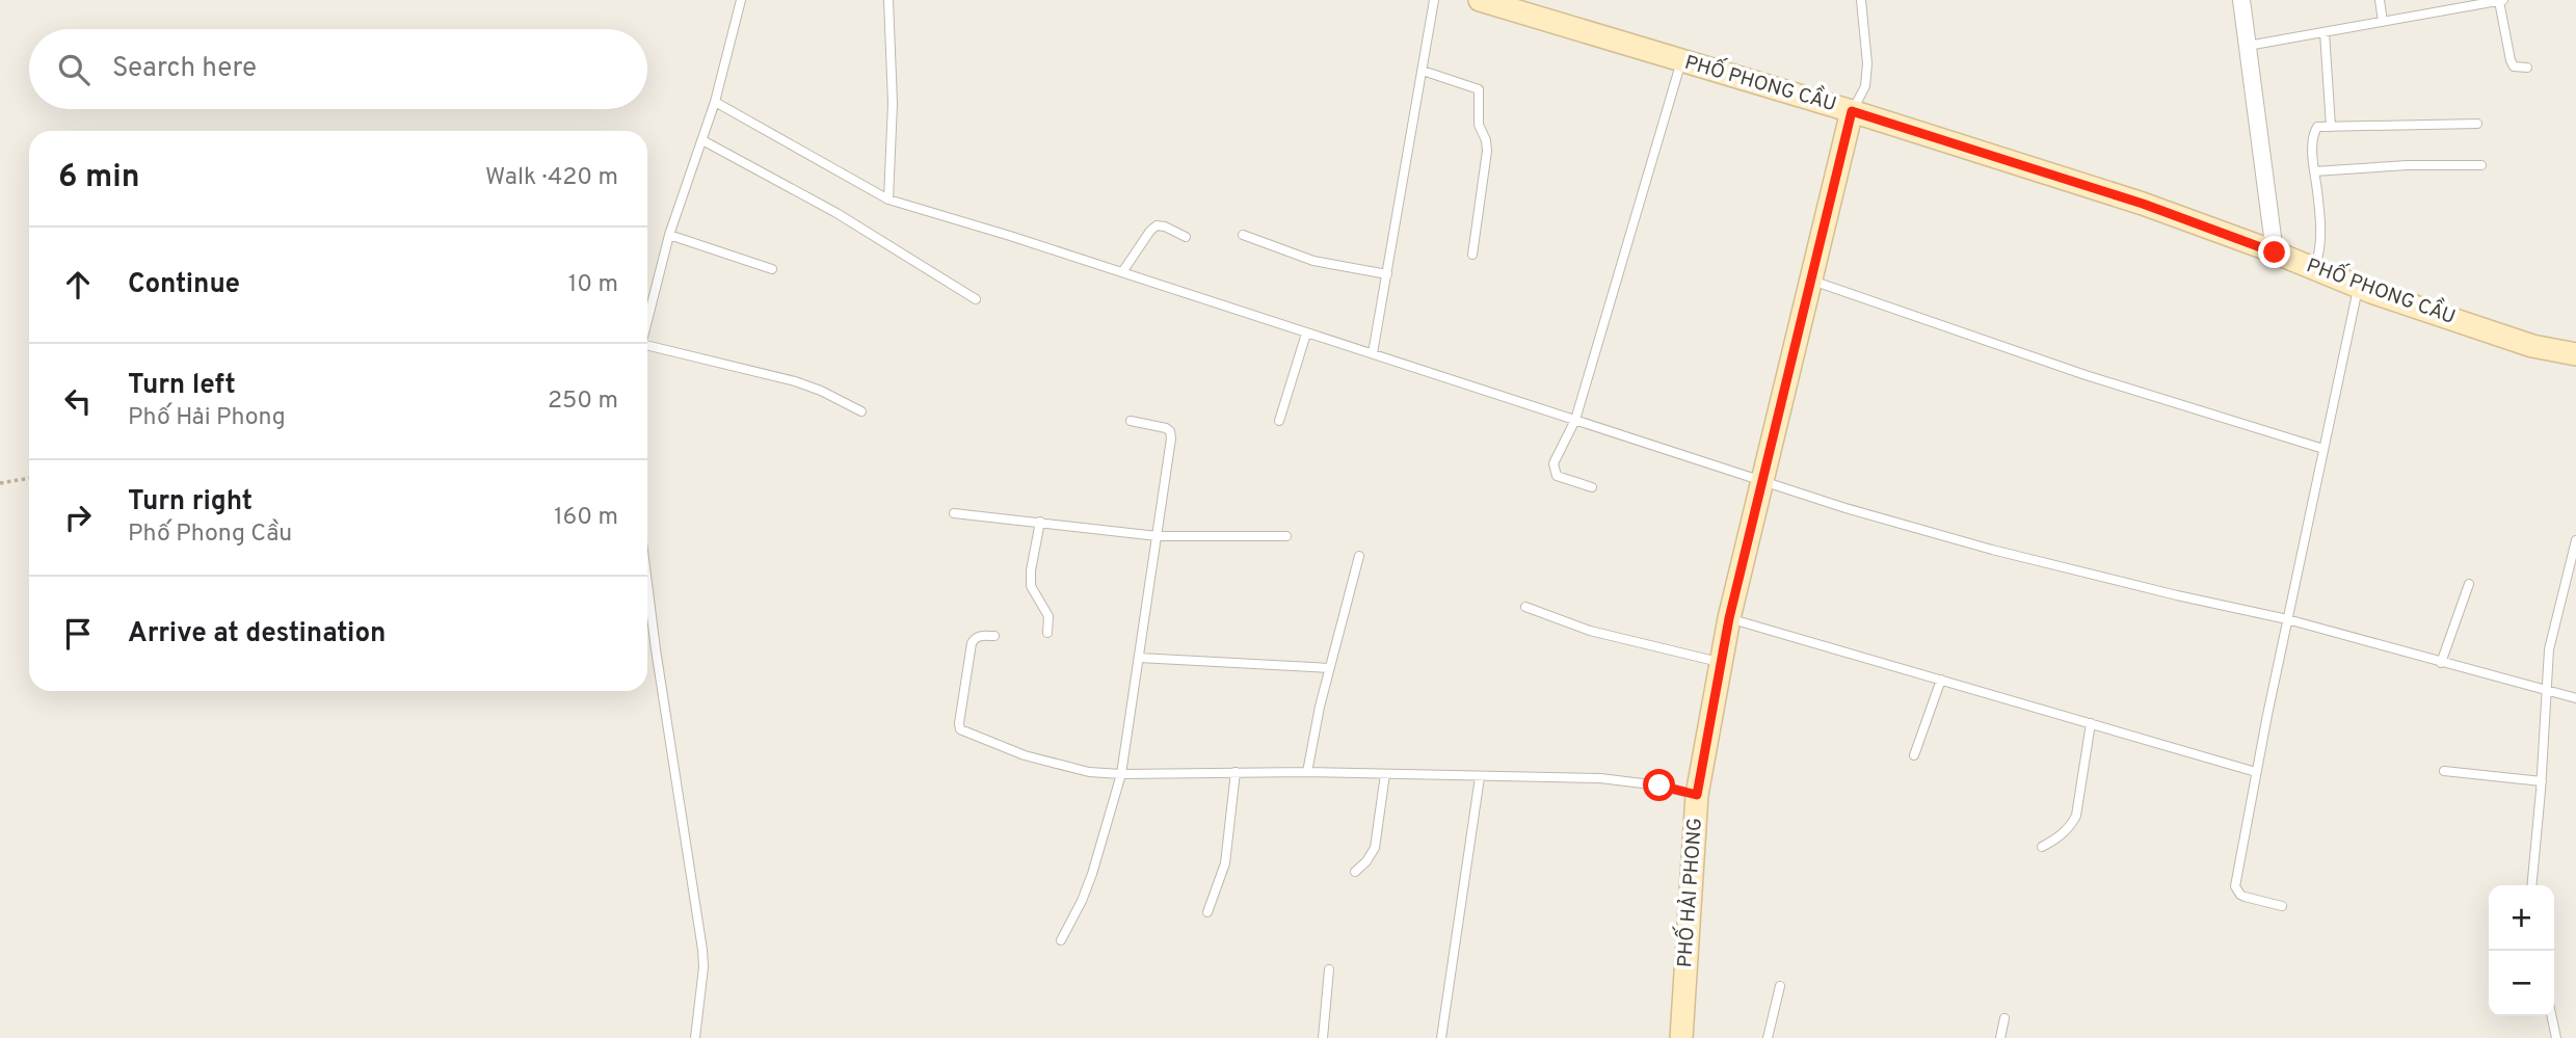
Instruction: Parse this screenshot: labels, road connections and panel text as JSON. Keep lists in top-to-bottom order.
{
  "streets": {
    "street": ["PHỐ PHONG CẦU", "PHỐ HẢI PHONG"]
  },
  "crossings": [
    ["PHỐ PHONG CẦU", "PHỐ HẢI PHONG"]
  ],
  "page": {
    "search": "Search here",
    "heading": ["6 min", "Walk · 420 m"],
    "list": [
      ["Continue", "10 m"],
      ["Turn left", "Phố Hải Phong", "250 m"],
      ["Turn right", "Phố Phong Cầu", "160 m"],
      "Arrive at destination"
    ],
    "map_buttons": ["+", "−"]
  }
}
